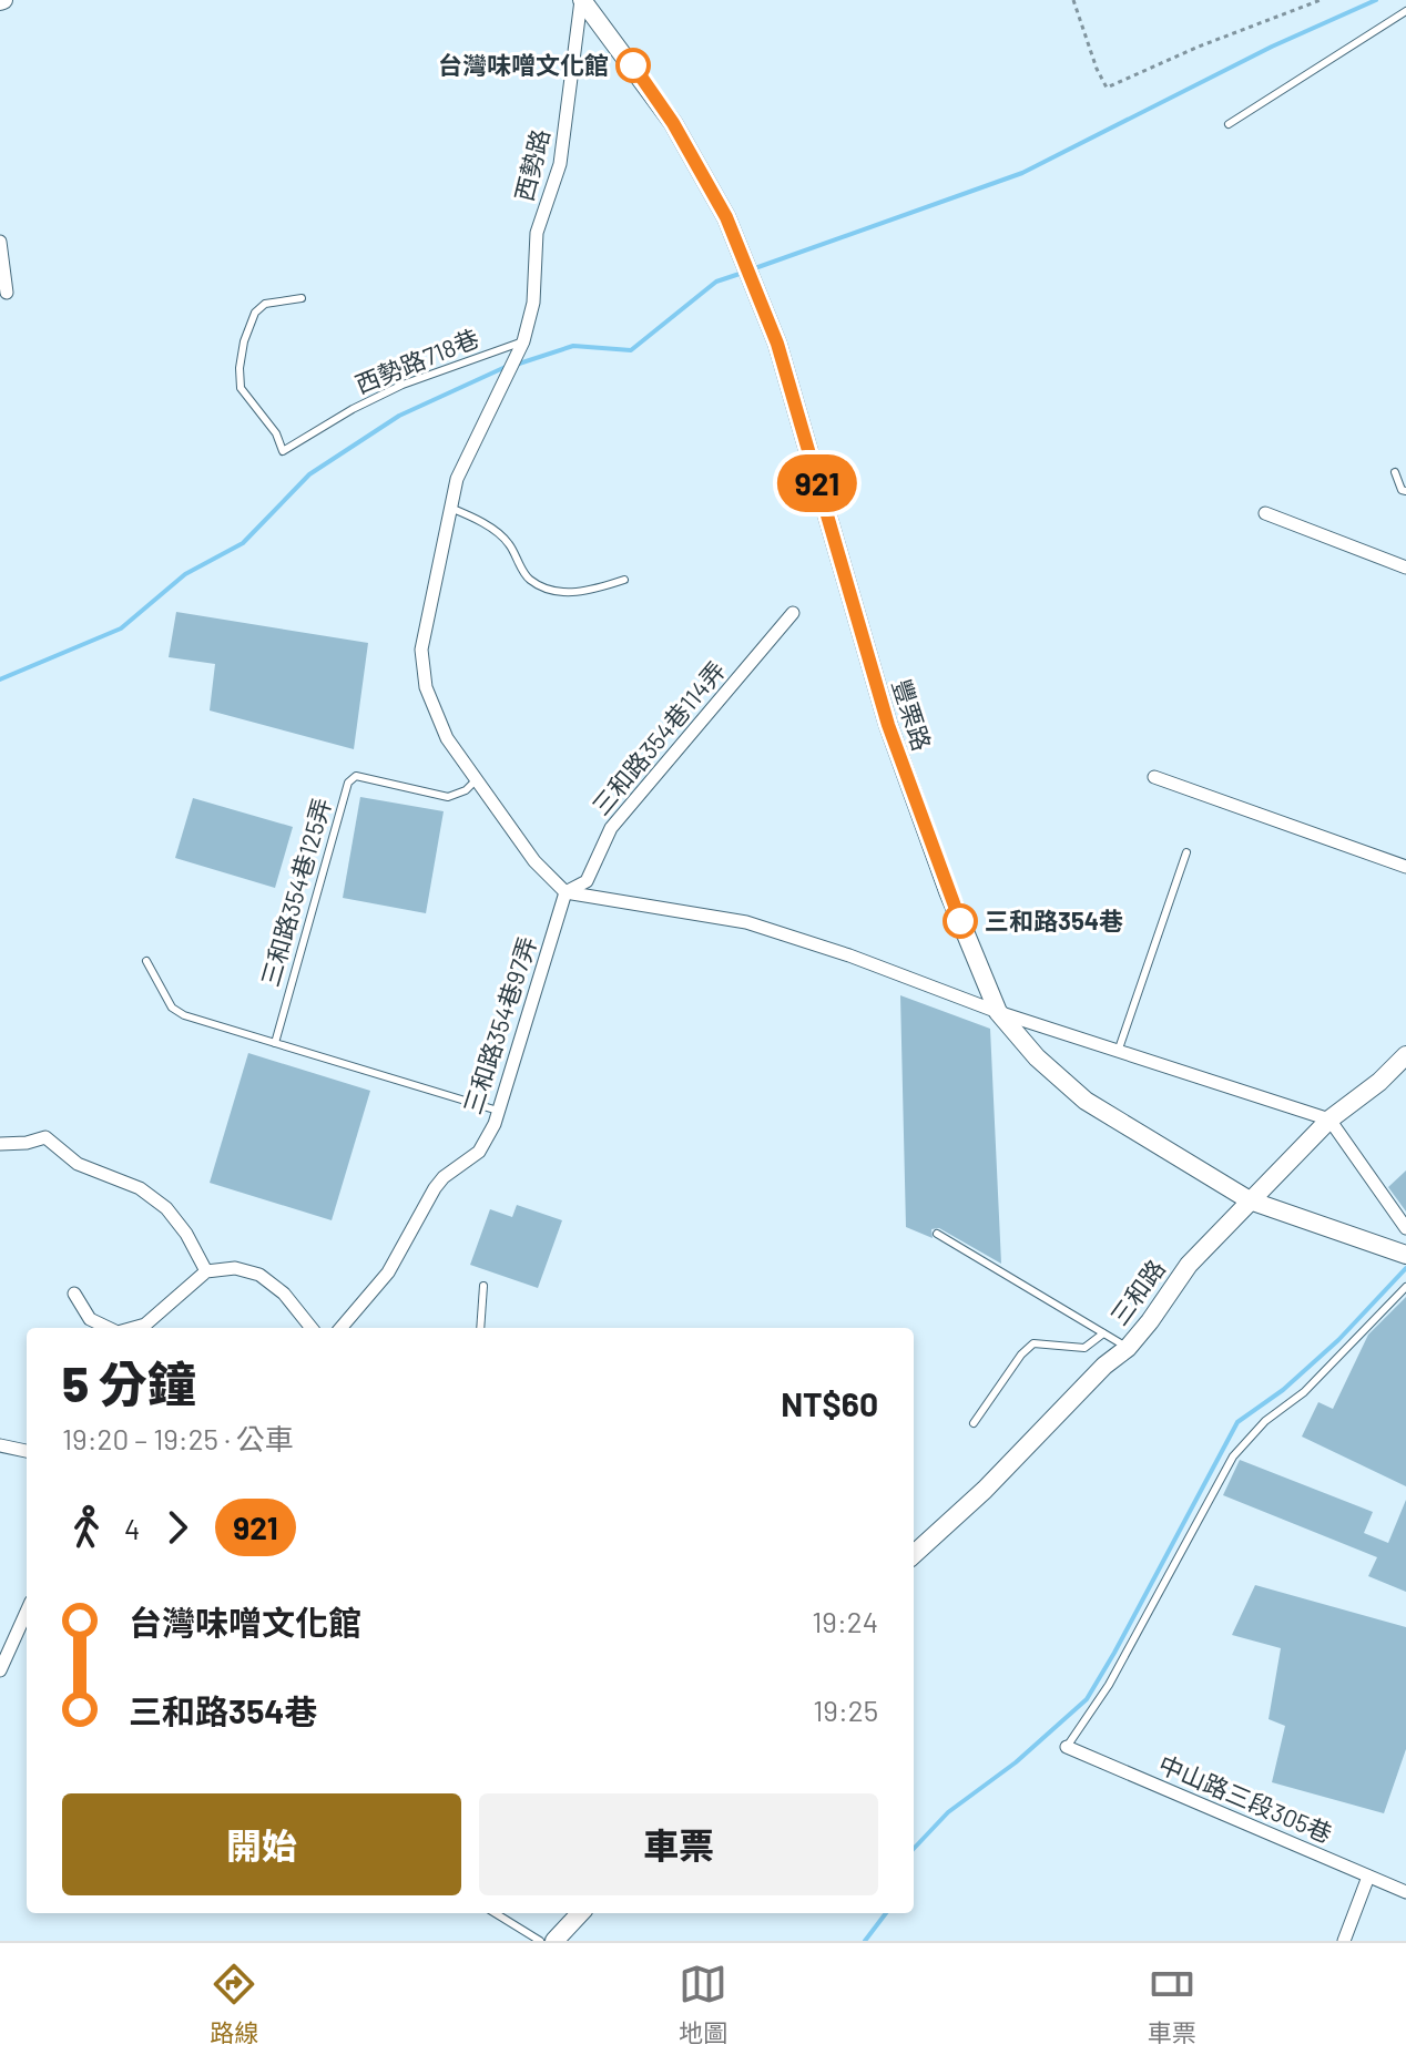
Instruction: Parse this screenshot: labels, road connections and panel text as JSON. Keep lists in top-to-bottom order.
{
  "streets": {
    "street": [
      "西勢路",
      "豐栗路",
      "三和路354巷114弄",
      "三和路354巷97弄",
      "三和路",
      "中山路三段305巷"
    ],
    "lane": ["西勢路718巷", "三和路354巷125弄"]
  },
  "crossings": [
    ["西勢路", "西勢路718巷"],
    ["西勢路", "豐栗路"],
    ["豐栗路", "三和路"],
    ["三和路354巷114弄", "三和路354巷97弄"]
  ],
  "places": ["台灣味噌文化館", "三和路354巷"],
  "lines": ["bus line 921"],
  "page": {
    "on_map": "921",
    "heading": ["5 分鐘", "19:20 – 19:25 · 公車", "NT$60"],
    "legs": ["4", "921"],
    "list": [
      {
        "name": "台灣味噌文化館",
        "value": "19:24"
      },
      {
        "name": "三和路354巷",
        "value": "19:25"
      }
    ],
    "buttons": ["開始", "車票"],
    "tabs": ["路線", "地圖", "車票"]
  }
}
